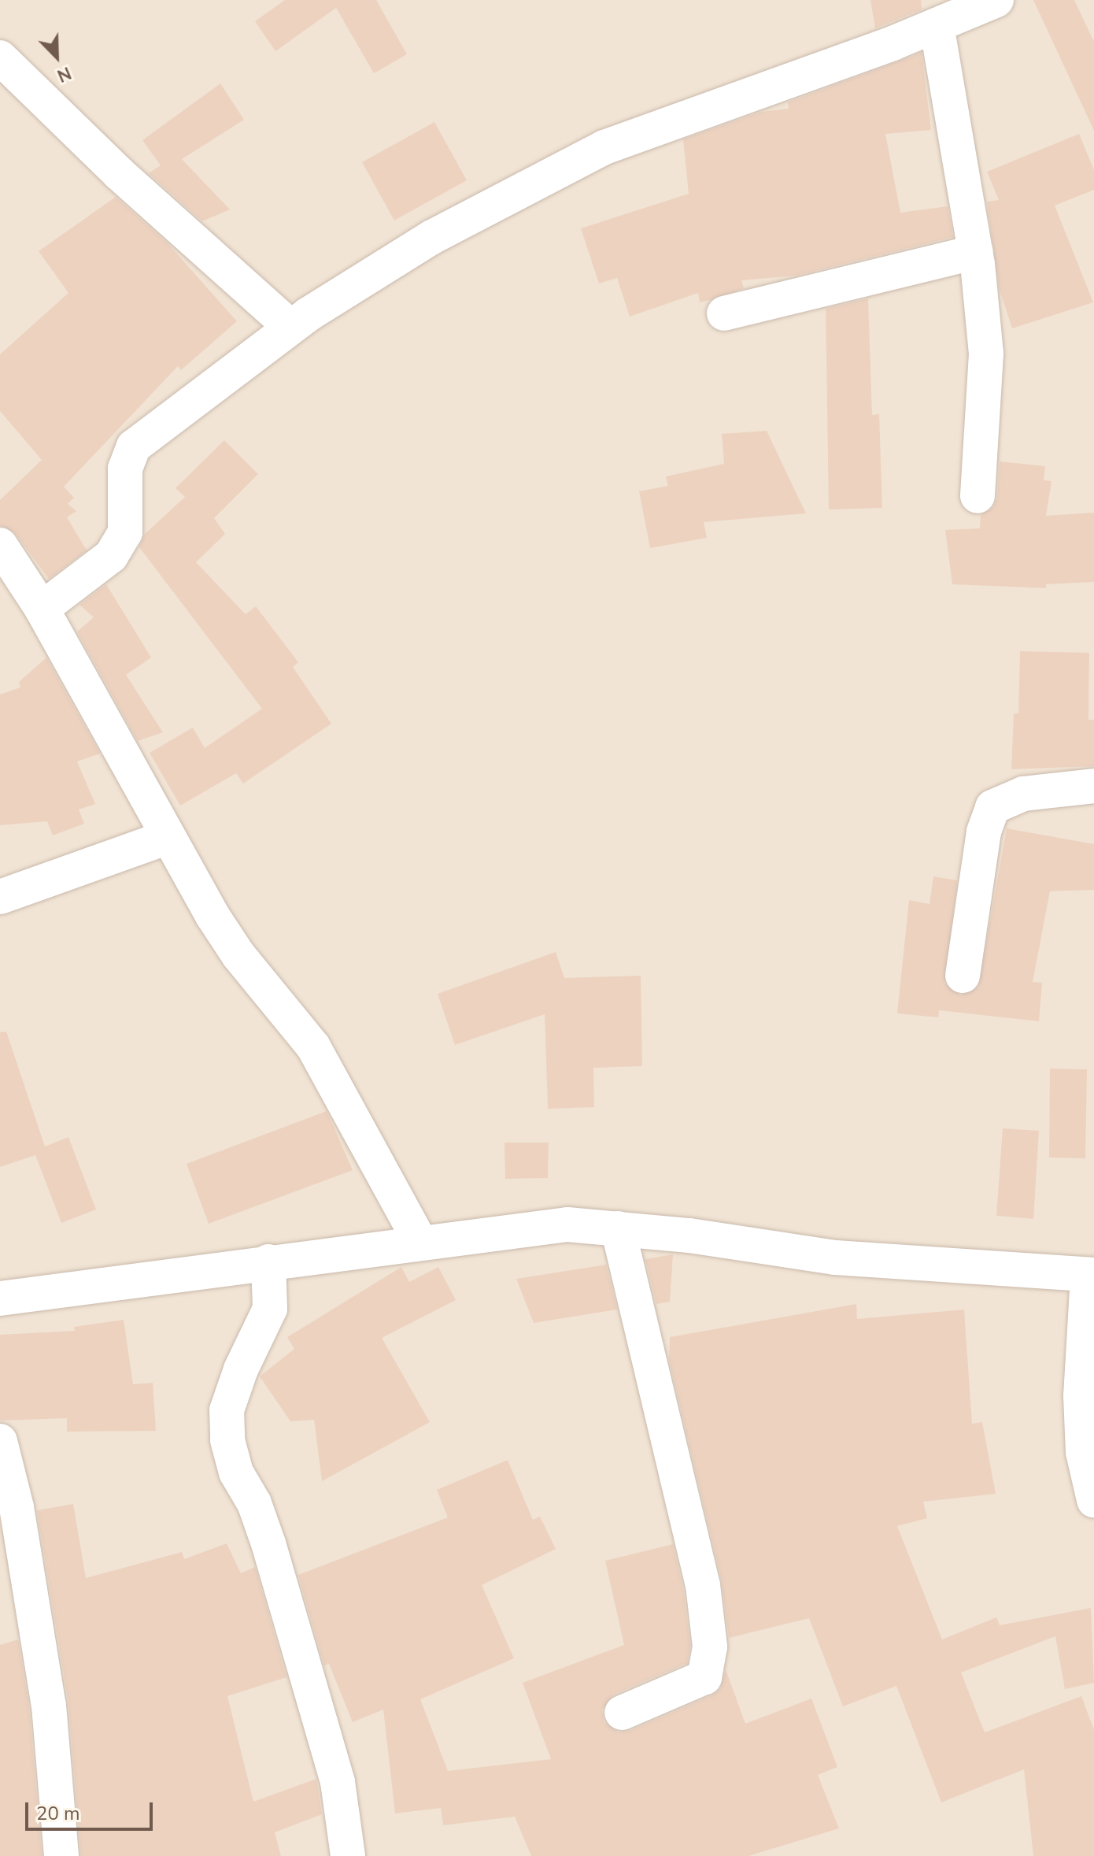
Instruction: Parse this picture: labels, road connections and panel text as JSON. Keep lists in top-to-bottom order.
{
  "scale_bar": "20 m",
  "north": "bottom right"
}
